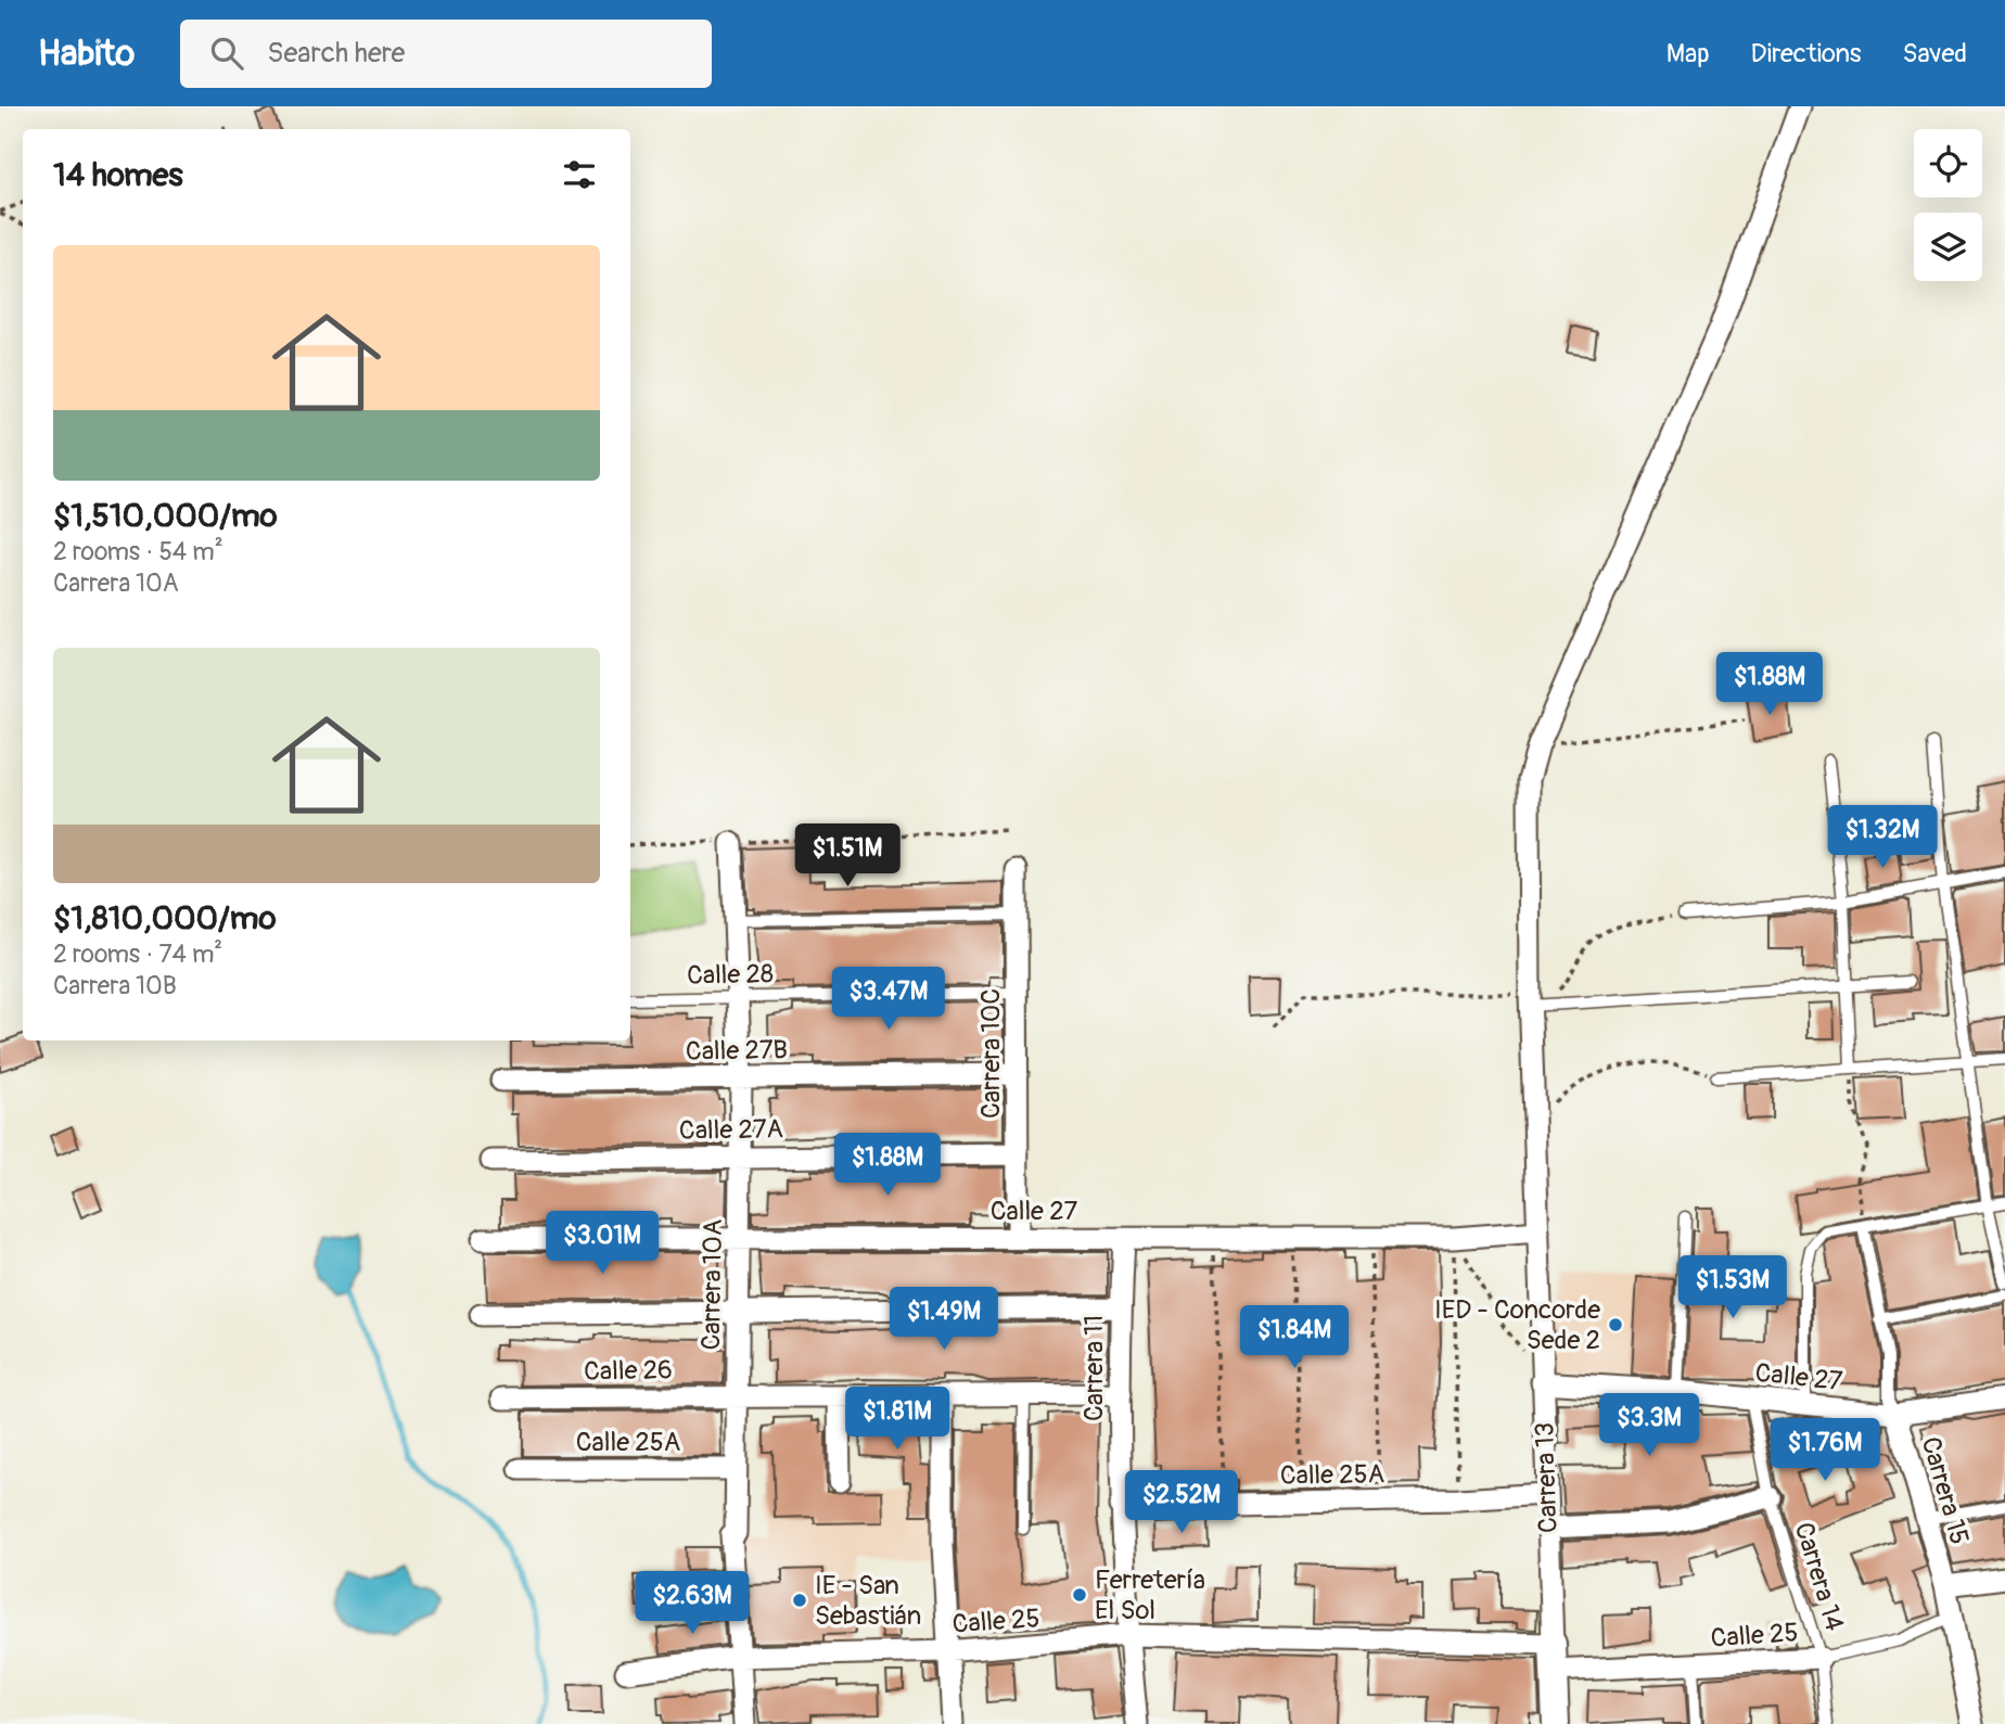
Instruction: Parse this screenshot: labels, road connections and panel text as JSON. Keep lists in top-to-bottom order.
{
  "streets": {
    "street": [
      "Calle 27B",
      "Carrera 10C",
      "Calle 27A",
      "Calle 27",
      "Carrera 10A",
      "Carrera 11",
      "Calle 26",
      "Calle 25A",
      "Carrera 13",
      "Carrera 15",
      "Calle 25"
    ],
    "lane": ["Calle 28", "Carrera 14"]
  },
  "crossings": [
    ["Calle 28", "Carrera 10C"],
    ["Calle 28", "Carrera 10A"],
    ["Calle 27B", "Carrera 10C"],
    ["Calle 27B", "Carrera 10A"],
    ["Carrera 10C", "Calle 27A"],
    ["Carrera 10C", "Calle 27"],
    ["Calle 27A", "Carrera 10A"],
    ["Calle 27", "Carrera 10A"],
    ["Calle 27", "Carrera 11"],
    ["Calle 27", "Carrera 13"],
    ["Calle 27", "Carrera 15"],
    ["Calle 27", "Carrera 14"],
    ["Carrera 10A", "Calle 26"],
    ["Carrera 10A", "Calle 25A"],
    ["Carrera 10A", "Calle 25"],
    ["Carrera 11", "Calle 26"],
    ["Carrera 11", "Calle 25A"],
    ["Carrera 11", "Calle 25"],
    ["Calle 25A", "Carrera 13"],
    ["Carrera 13", "Calle 25"],
    ["Carrera 15", "Calle 25"],
    ["Carrera 14", "Calle 25"]
  ],
  "places": ["IED - Concorde Sede 2", "Ferretería El Sol", "IE - San Sebastián"],
  "page": {
    "header": "Habito",
    "search": "Search here",
    "nav": ["Map", "Directions", "Saved"],
    "heading": "14 homes",
    "list": [
      {
        "name": "$1,510,000/mo",
        "note": "2 rooms · 54 m² · Carrera 10A"
      },
      {
        "name": "$1,810,000/mo",
        "note": "2 rooms · 74 m² · Carrera 10B"
      }
    ],
    "price": [
      "$1.88M",
      "$1.32M",
      "$1.51M",
      "$3.47M",
      "$1.88M",
      "$3.01M",
      "$1.53M",
      "$1.49M",
      "$1.84M",
      "$1.81M",
      "$3.3M",
      "$1.76M",
      "$2.52M",
      "$2.63M"
    ]
  }
}
